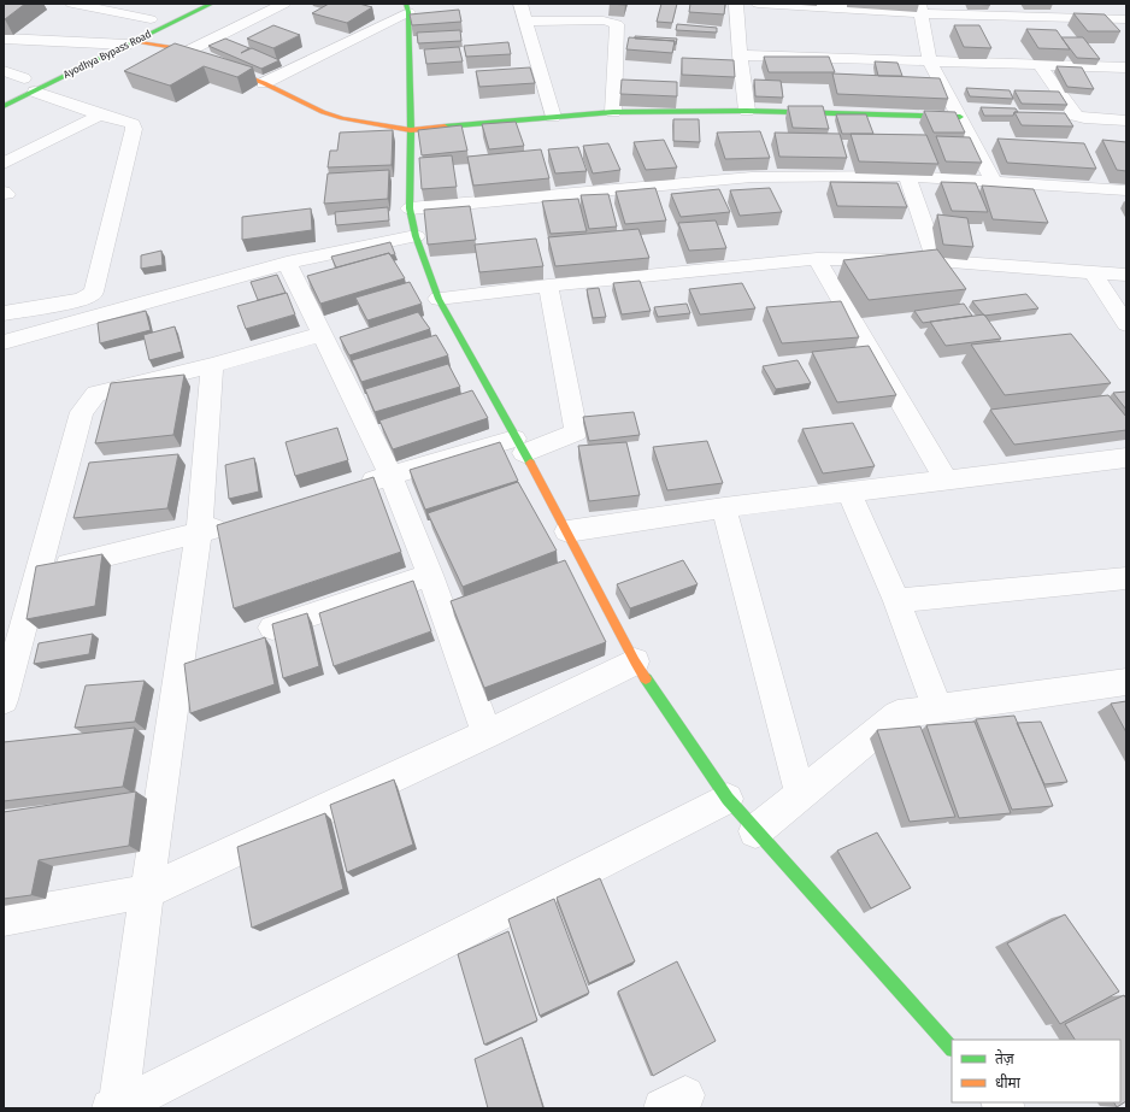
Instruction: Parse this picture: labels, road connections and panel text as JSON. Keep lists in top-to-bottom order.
{
  "streets": {
    "street": ["Ayodhya Bypass Road"]
  },
  "legend": ["तेज़", "धीमा"]
}
